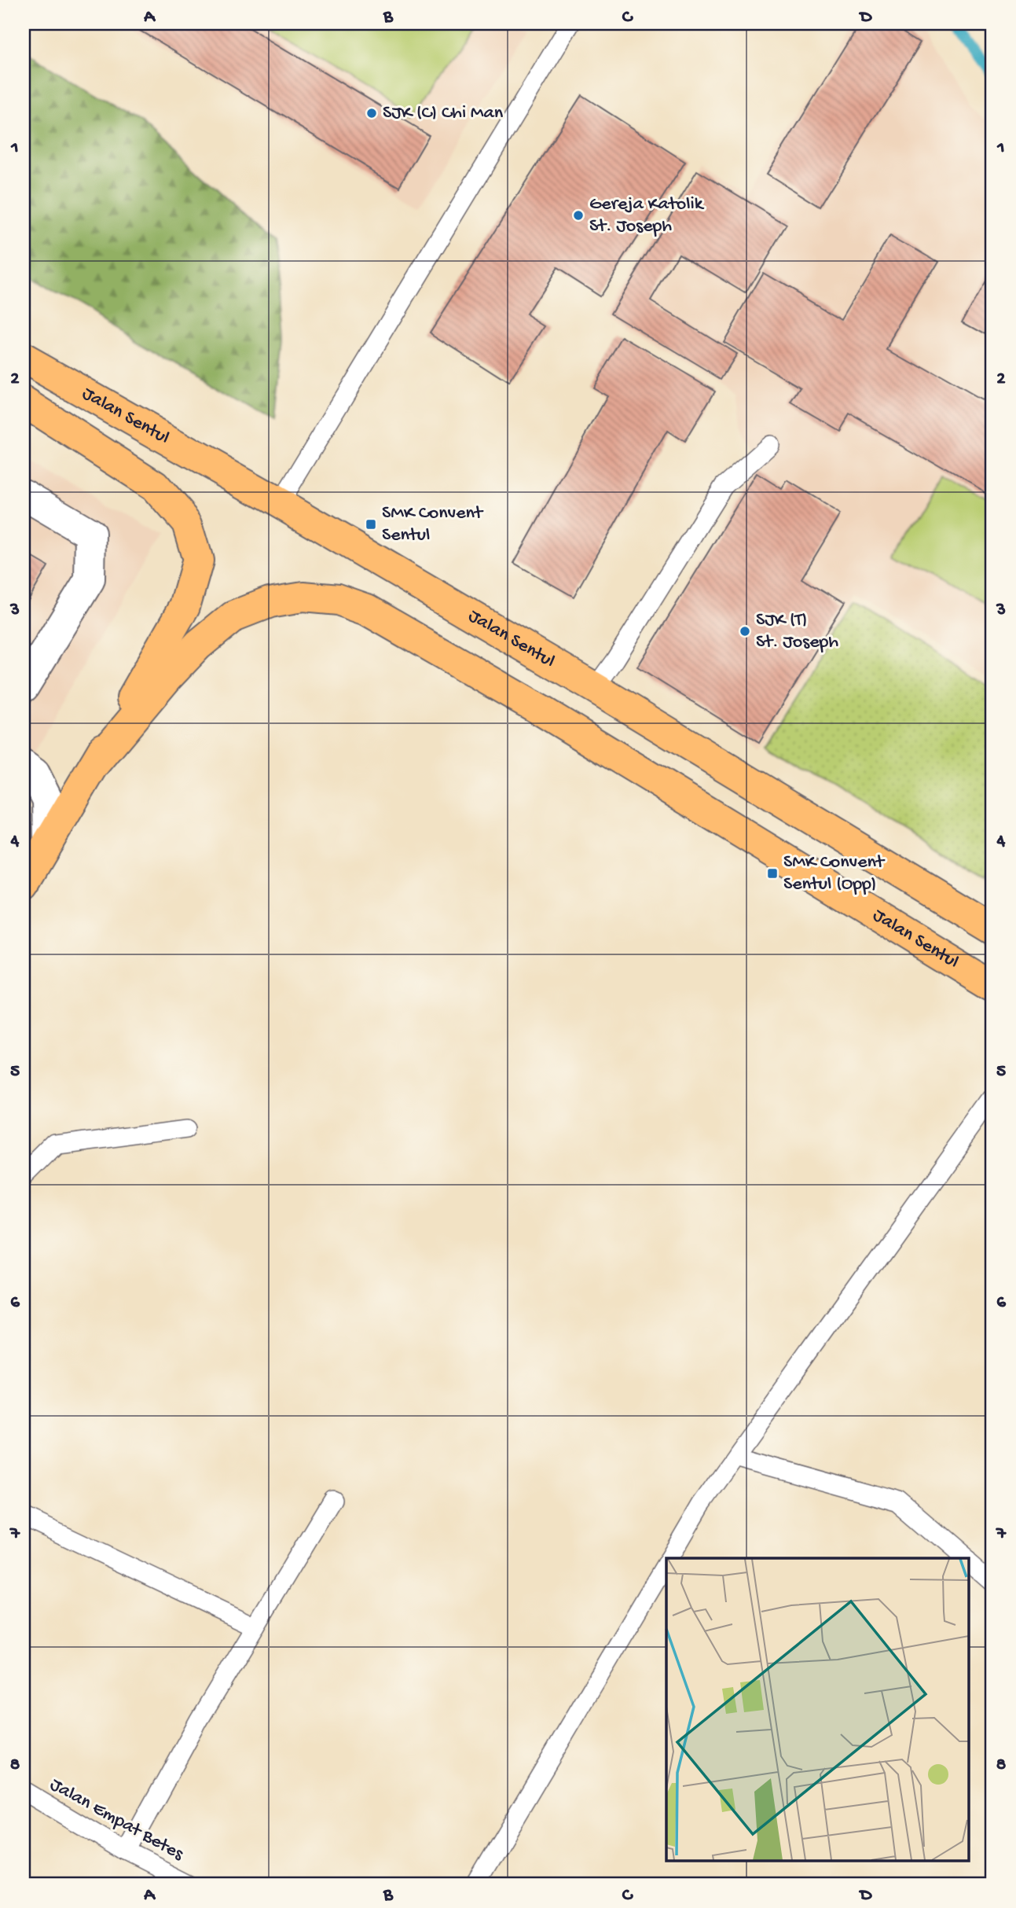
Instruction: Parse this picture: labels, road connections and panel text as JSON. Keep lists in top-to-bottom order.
{
  "streets": {
    "main road": ["Jalan Sentul"],
    "lane": ["Jalan Empat Betes"]
  },
  "places": {
    "other": ["SJK (C) Chi Man", "Gereja Katolik St. Joseph", "SJK (T) St. Joseph"],
    "transit": ["SMK Convent Sentul", "SMK Convent Sentul (Opp)"]
  },
  "grid": {
    "columns": [
      "A",
      "B",
      "C",
      "D"
    ],
    "rows": [
      "1",
      "2",
      "3",
      "4",
      "5",
      "6",
      "7",
      "8"
    ]
  }
}
